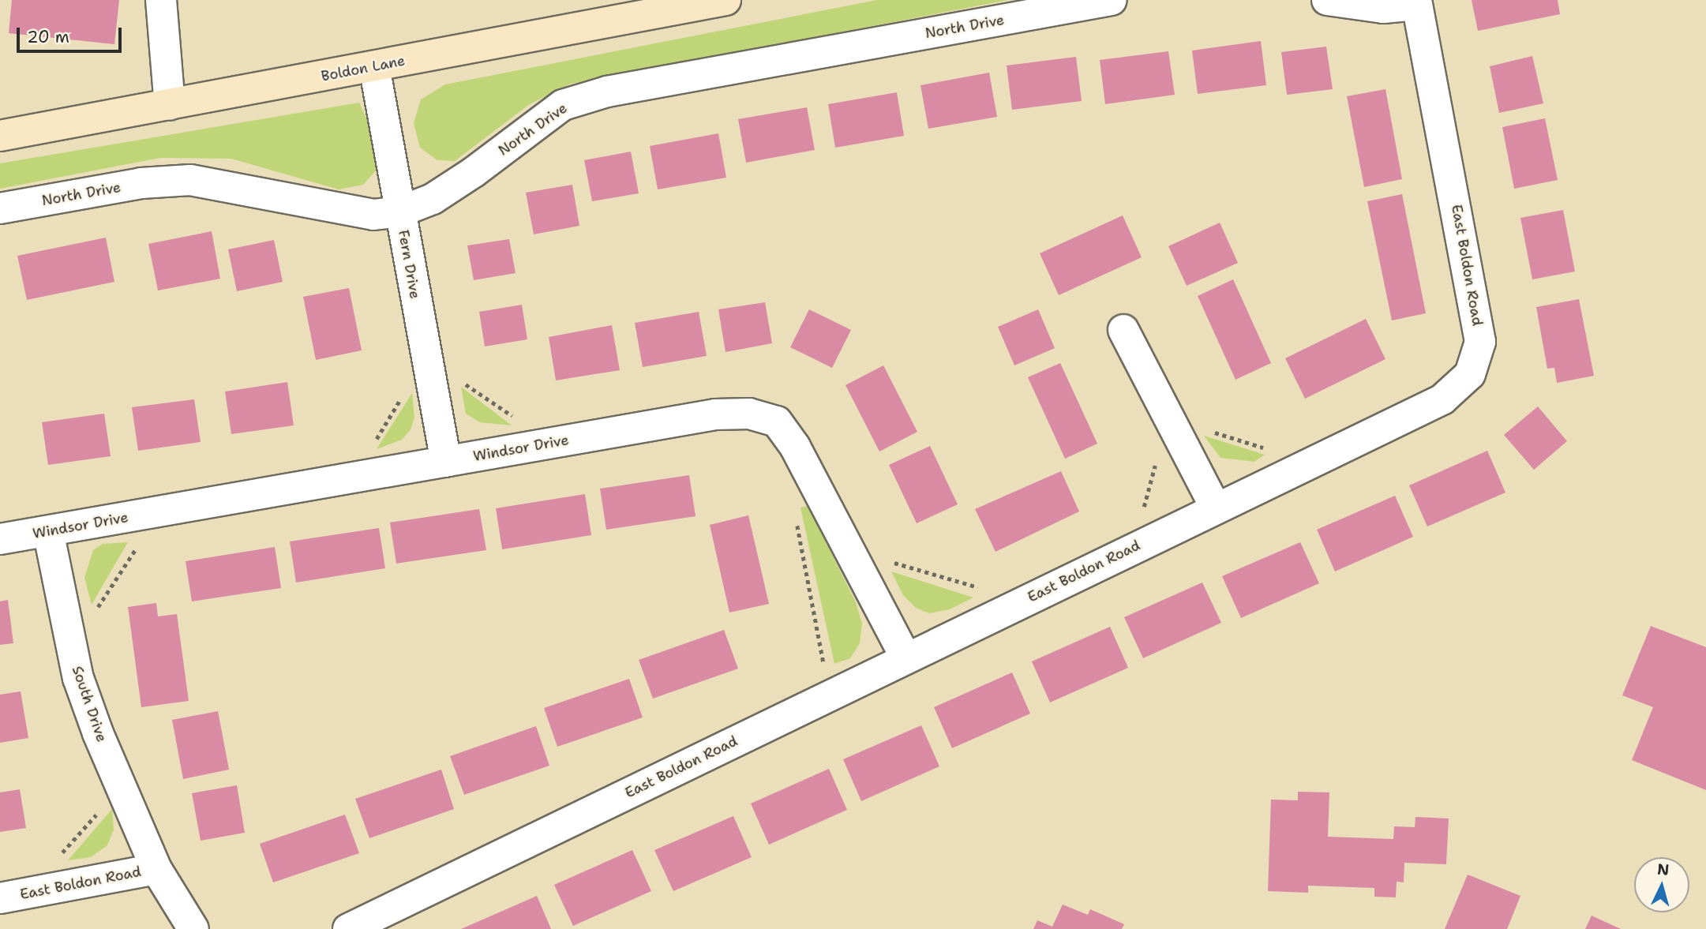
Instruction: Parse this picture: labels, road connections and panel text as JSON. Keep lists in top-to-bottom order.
{
  "streets": {
    "street": [
      "North Drive",
      "Boldon Lane",
      "Fern Drive",
      "East Boldon Road",
      "Windsor Drive",
      "South Drive"
    ]
  },
  "crossings": [
    ["North Drive", "Fern Drive"],
    ["Boldon Lane", "Fern Drive"],
    ["Fern Drive", "Windsor Drive"],
    ["East Boldon Road", "Windsor Drive"],
    ["East Boldon Road", "South Drive"],
    ["Windsor Drive", "South Drive"]
  ],
  "scale_bar": "20 m",
  "north": "top"
}
